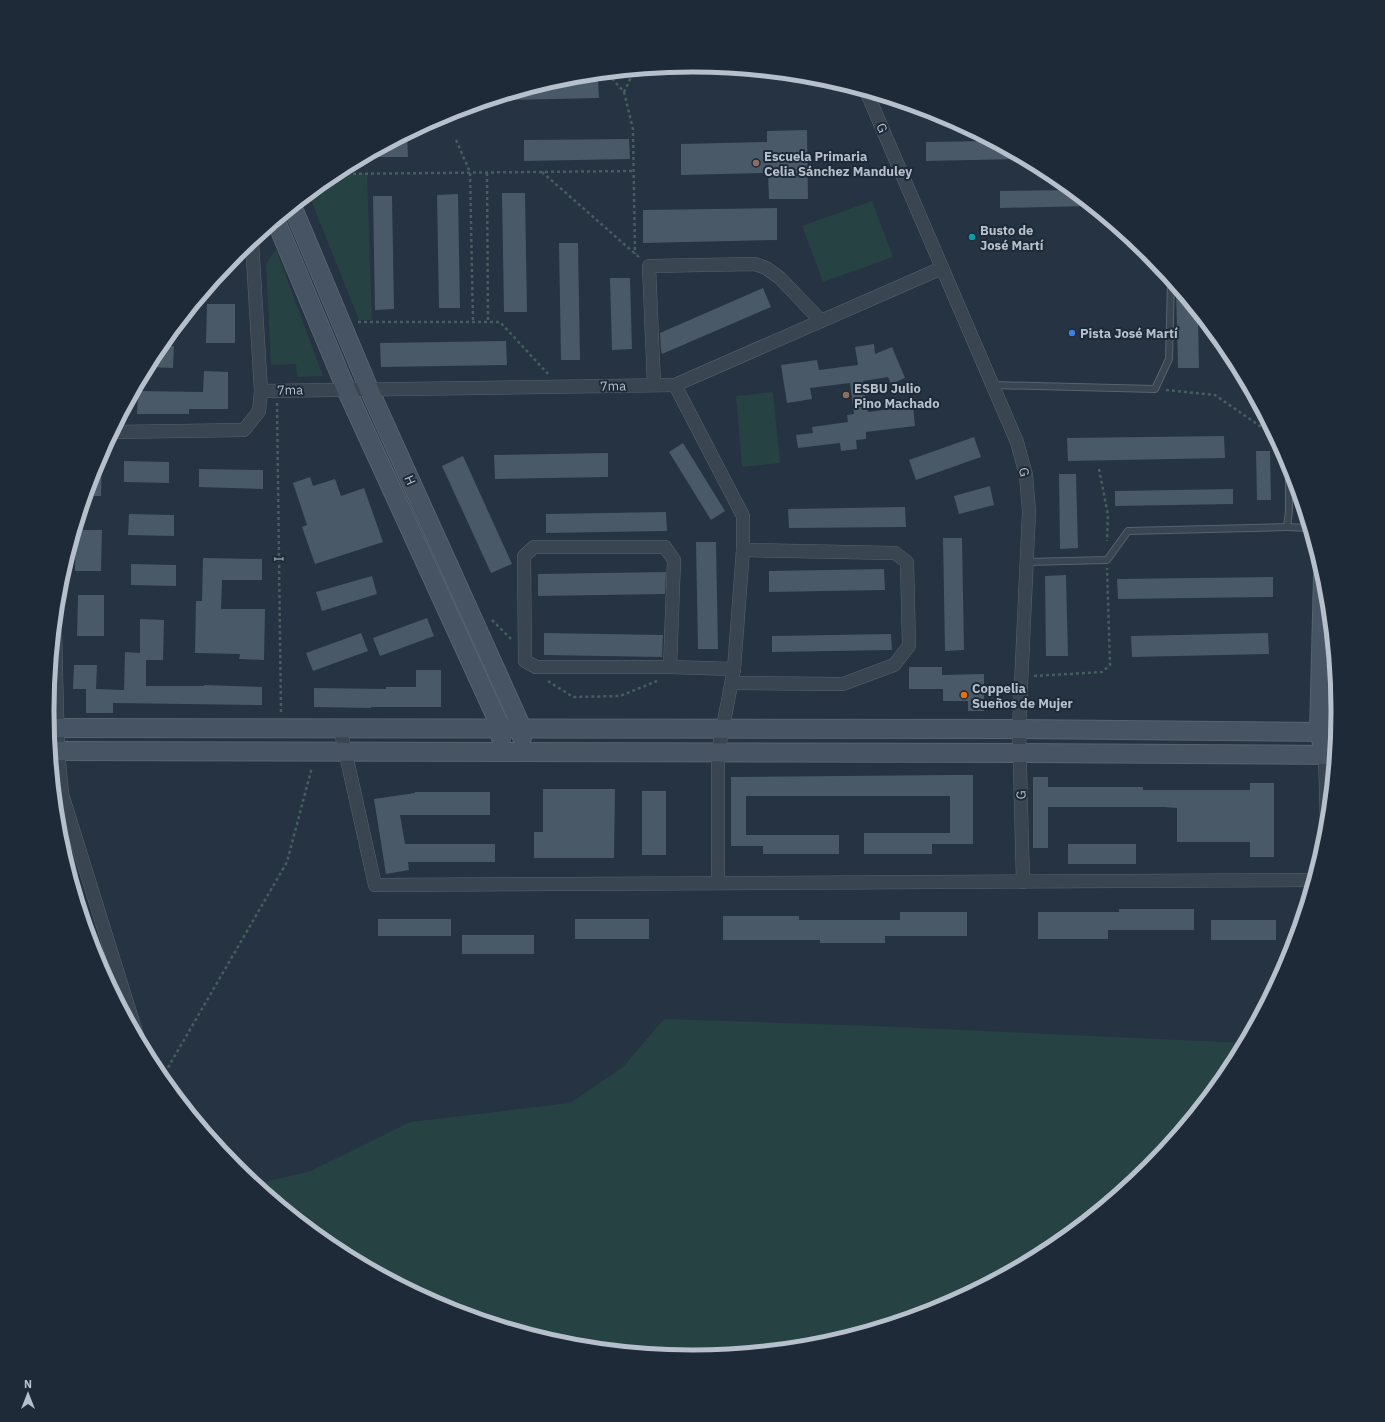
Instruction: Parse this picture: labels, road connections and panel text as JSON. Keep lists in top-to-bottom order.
{
  "streets": {
    "street": ["G", "7ma", "H"],
    "path": ["I"]
  },
  "crossings": [
    ["G", "7ma"],
    ["7ma", "H"],
    ["7ma", "I"]
  ],
  "places": [
    "Escuela Primaria Celia Sánchez Manduley",
    "Busto de José Martí",
    "Pista José Martí",
    "ESBU Julio Pino Machado",
    "Coppelia Sueños de Mujer"
  ],
  "north": "top"
}
